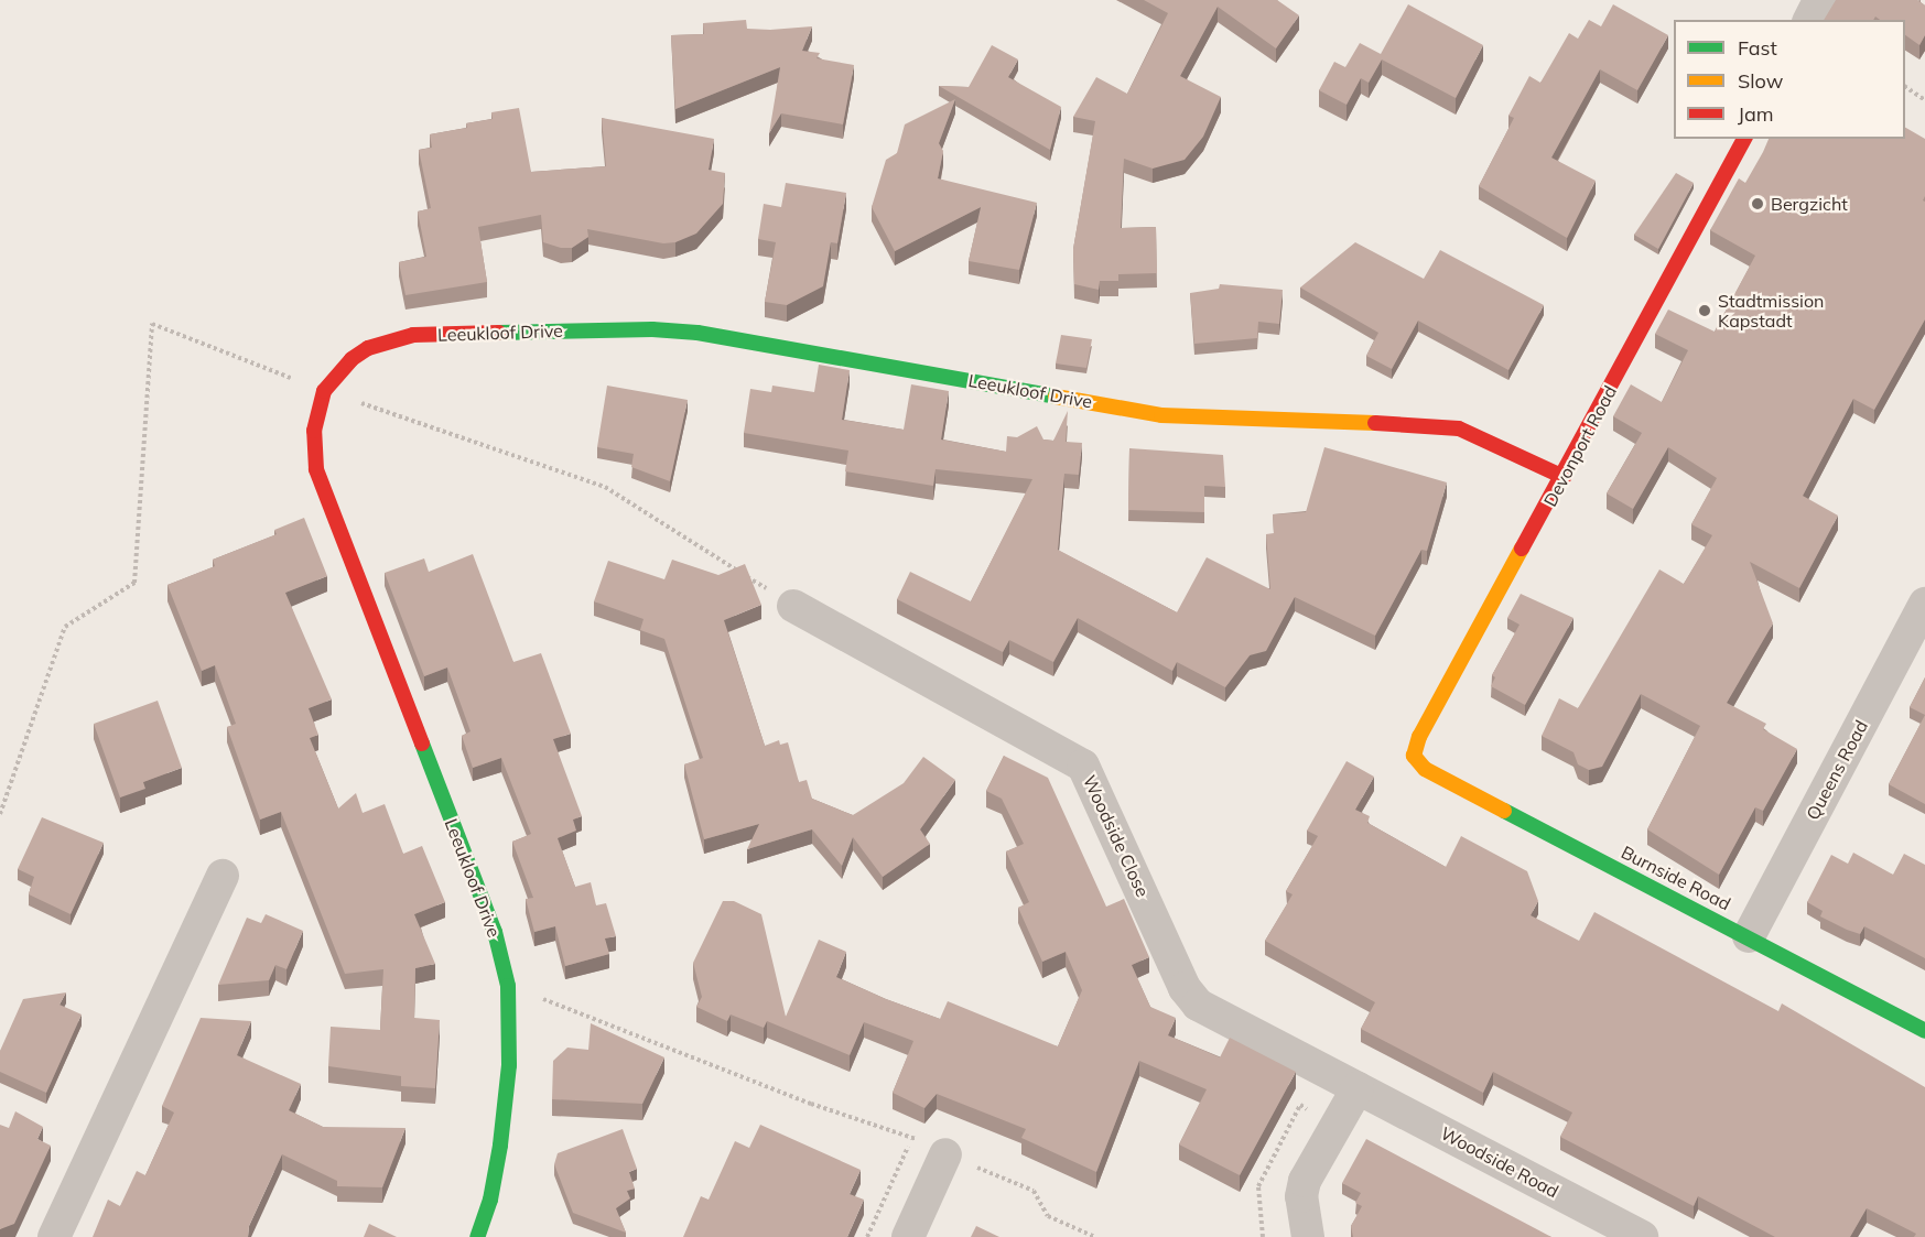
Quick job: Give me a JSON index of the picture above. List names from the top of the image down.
{
  "streets": {
    "street": [
      "Leeukloof Drive",
      "Devonport Road",
      "Queens Road",
      "Woodside Close",
      "Burnside Road",
      "Woodside Road"
    ]
  },
  "crossings": [
    ["Leeukloof Drive", "Devonport Road"],
    ["Devonport Road", "Burnside Road"],
    ["Queens Road", "Burnside Road"],
    ["Woodside Close", "Woodside Road"]
  ],
  "places": ["Bergzicht", "Stadtmission Kapstadt"],
  "legend": ["Fast", "Slow", "Jam"]
}
